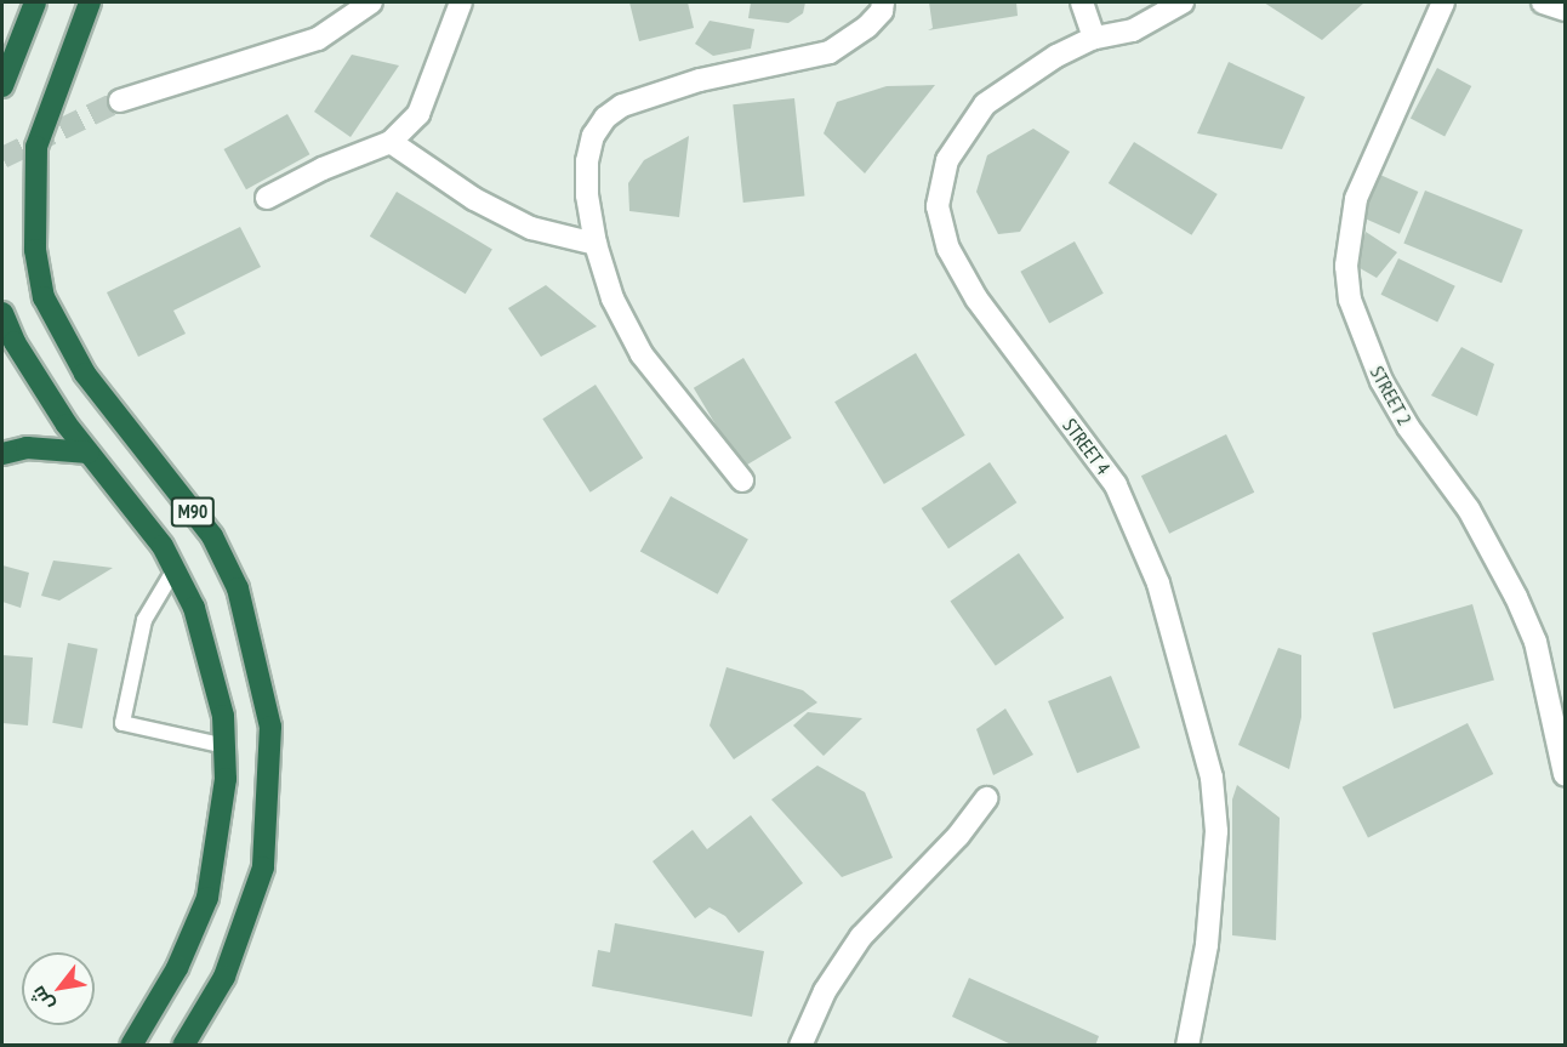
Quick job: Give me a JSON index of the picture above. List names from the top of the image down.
{
  "streets": {
    "highway": ["M90"],
    "street": ["STREET 2", "STREET 4"]
  },
  "north": "bottom left"
}
